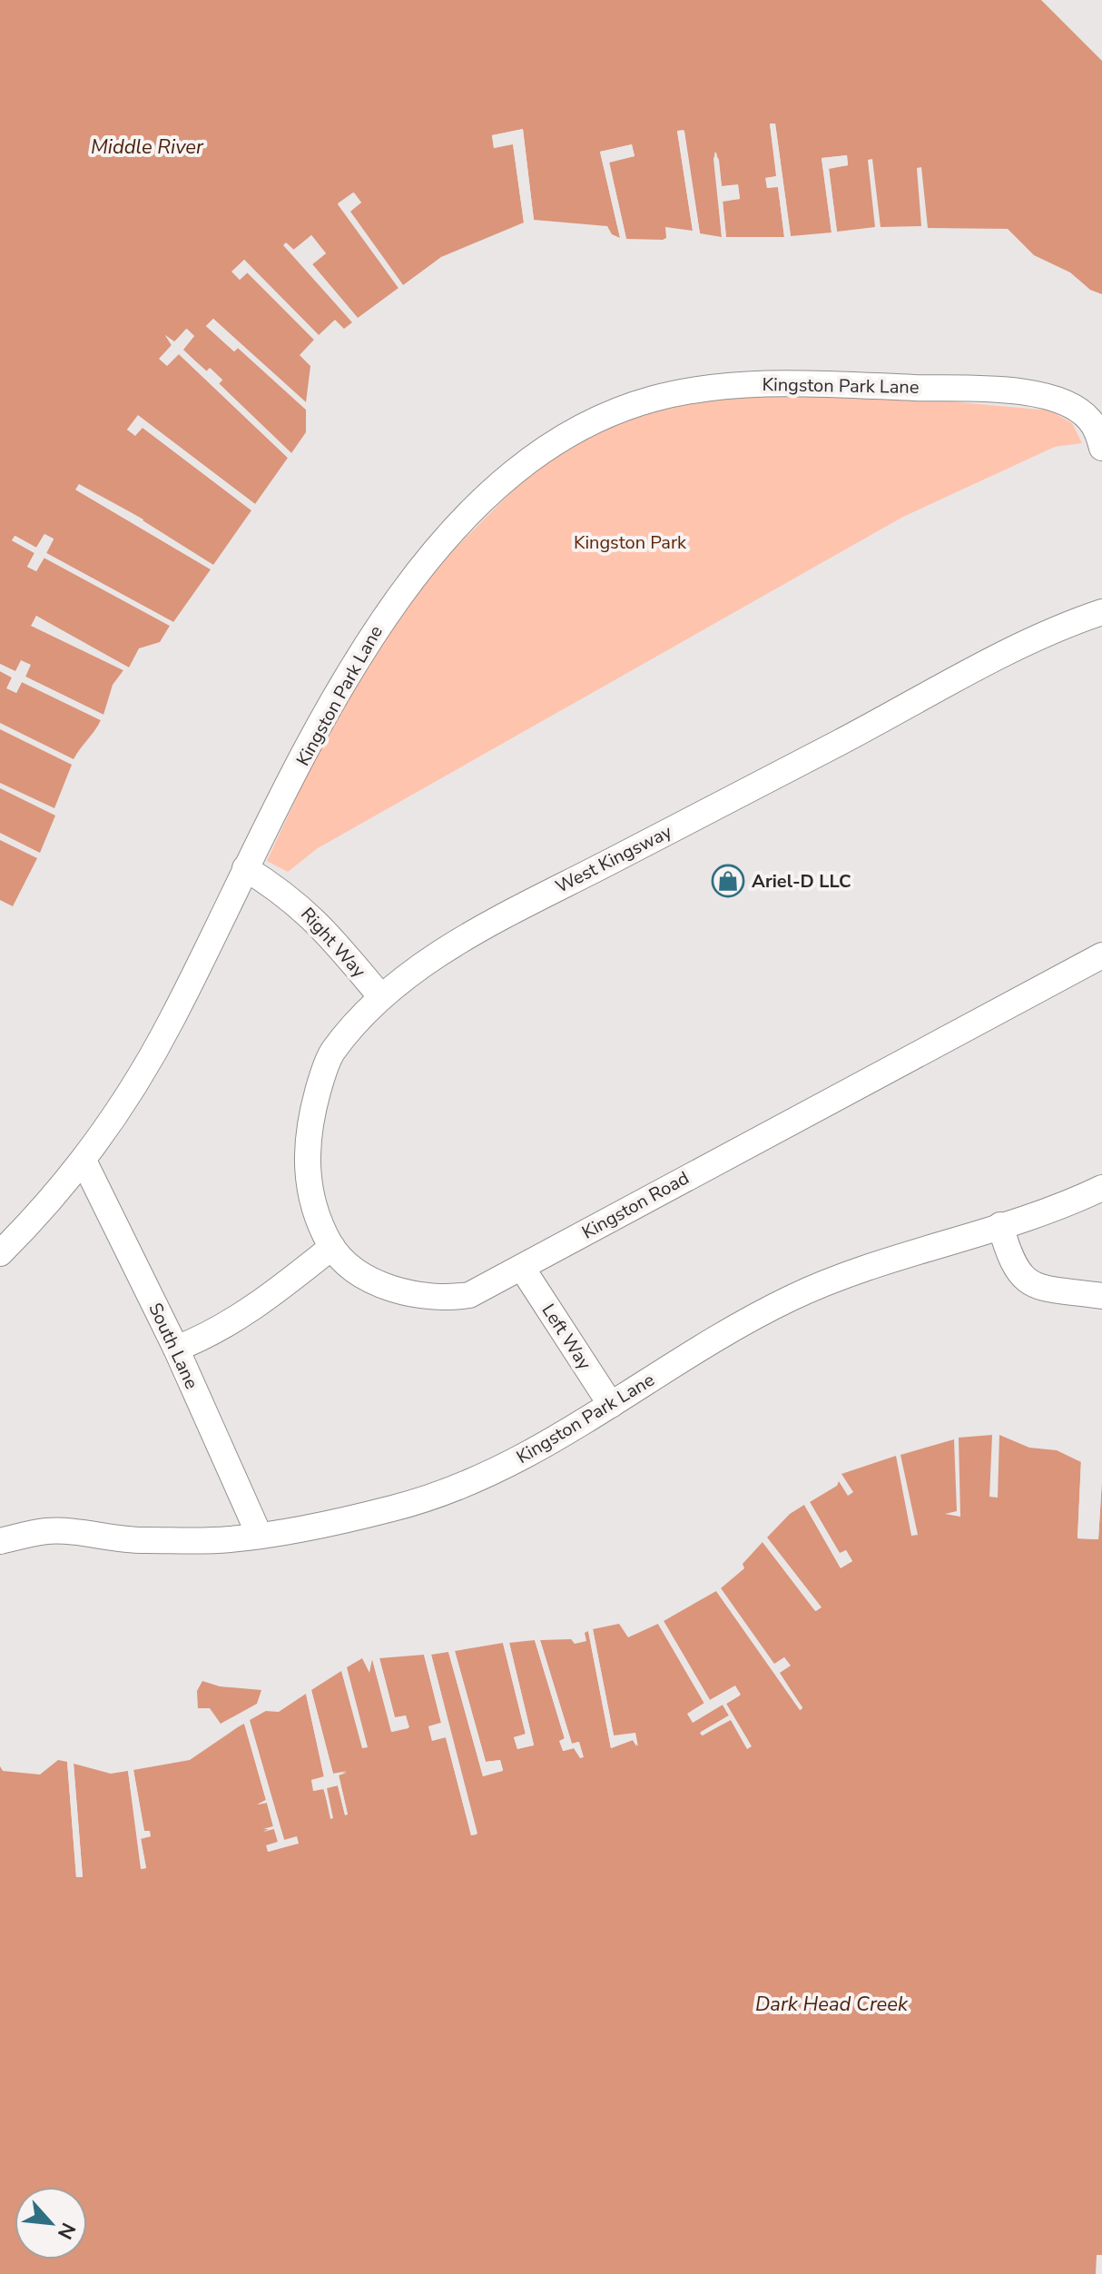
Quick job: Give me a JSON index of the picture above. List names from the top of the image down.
{
  "streets": {
    "street": [
      "Kingston Park Lane",
      "West Kingsway",
      "Right Way",
      "Kingston Road",
      "Left Way",
      "South Lane"
    ]
  },
  "crossings": [
    ["Kingston Park Lane", "Right Way"],
    ["Kingston Park Lane", "Left Way"],
    ["Kingston Park Lane", "South Lane"],
    ["West Kingsway", "Right Way"],
    ["West Kingsway", "Kingston Road"],
    ["Kingston Road", "Left Way"]
  ],
  "water": ["Middle River", "Dark Head Creek"],
  "parks": ["Kingston Park"],
  "places": {
    "shop": ["Ariel-D LLC"]
  },
  "north": "bottom right"
}
